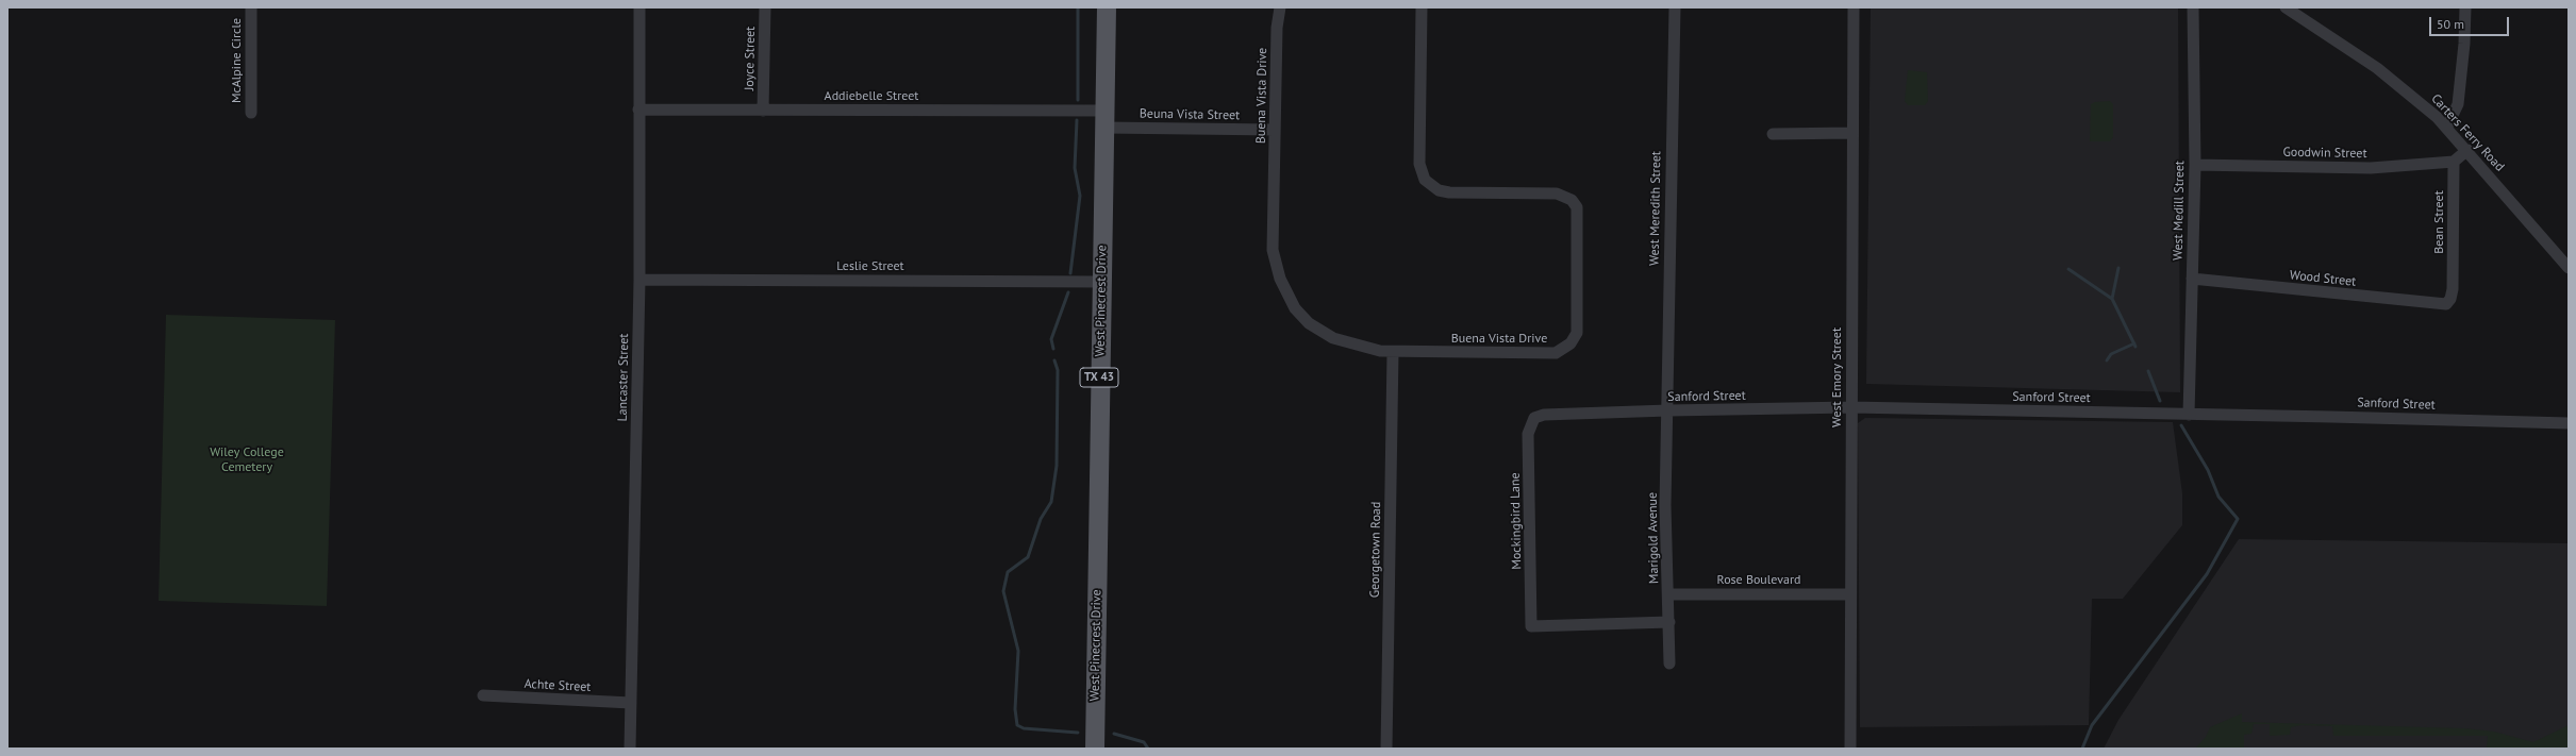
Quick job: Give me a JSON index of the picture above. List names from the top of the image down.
{
  "streets": {
    "main road": ["West Pinecrest Drive", "TX 43"],
    "street": [
      "Joyce Street",
      "McAlpine Circle",
      "Buena Vista Drive",
      "Addiebelle Street",
      "Beuna Vista Street",
      "Carters Ferry Road",
      "Goodwin Street",
      "West Meredith Street",
      "West Medill Street",
      "Bean Street",
      "Leslie Street",
      "Wood Street",
      "Lancaster Street",
      "West Emory Street",
      "Sanford Street",
      "Mockingbird Lane",
      "Marigold Avenue",
      "Georgetown Road",
      "Rose Boulevard",
      "Achte Street"
    ]
  },
  "crossings": [
    ["Joyce Street", "Addiebelle Street"],
    ["Buena Vista Drive", "Beuna Vista Street"],
    ["Buena Vista Drive", "Georgetown Road"],
    ["Addiebelle Street", "Beuna Vista Street"],
    ["Addiebelle Street", "West Pinecrest Drive"],
    ["Addiebelle Street", "Lancaster Street"],
    ["Beuna Vista Street", "West Pinecrest Drive"],
    ["Goodwin Street", "West Medill Street"],
    ["Goodwin Street", "Bean Street"],
    ["West Meredith Street", "Sanford Street"],
    ["West Meredith Street", "Marigold Avenue"],
    ["West Medill Street", "Wood Street"],
    ["West Medill Street", "Sanford Street"],
    ["Bean Street", "Wood Street"],
    ["Leslie Street", "West Pinecrest Drive"],
    ["Leslie Street", "Lancaster Street"],
    ["Lancaster Street", "Achte Street"],
    ["West Emory Street", "Sanford Street"],
    ["West Emory Street", "Rose Boulevard"],
    ["Sanford Street", "Mockingbird Lane"],
    ["Sanford Street", "Marigold Avenue"],
    ["Mockingbird Lane", "Marigold Avenue"],
    ["Marigold Avenue", "Rose Boulevard"]
  ],
  "parks": ["Wiley College Cemetery"],
  "scale_bar": "50 m"
}
